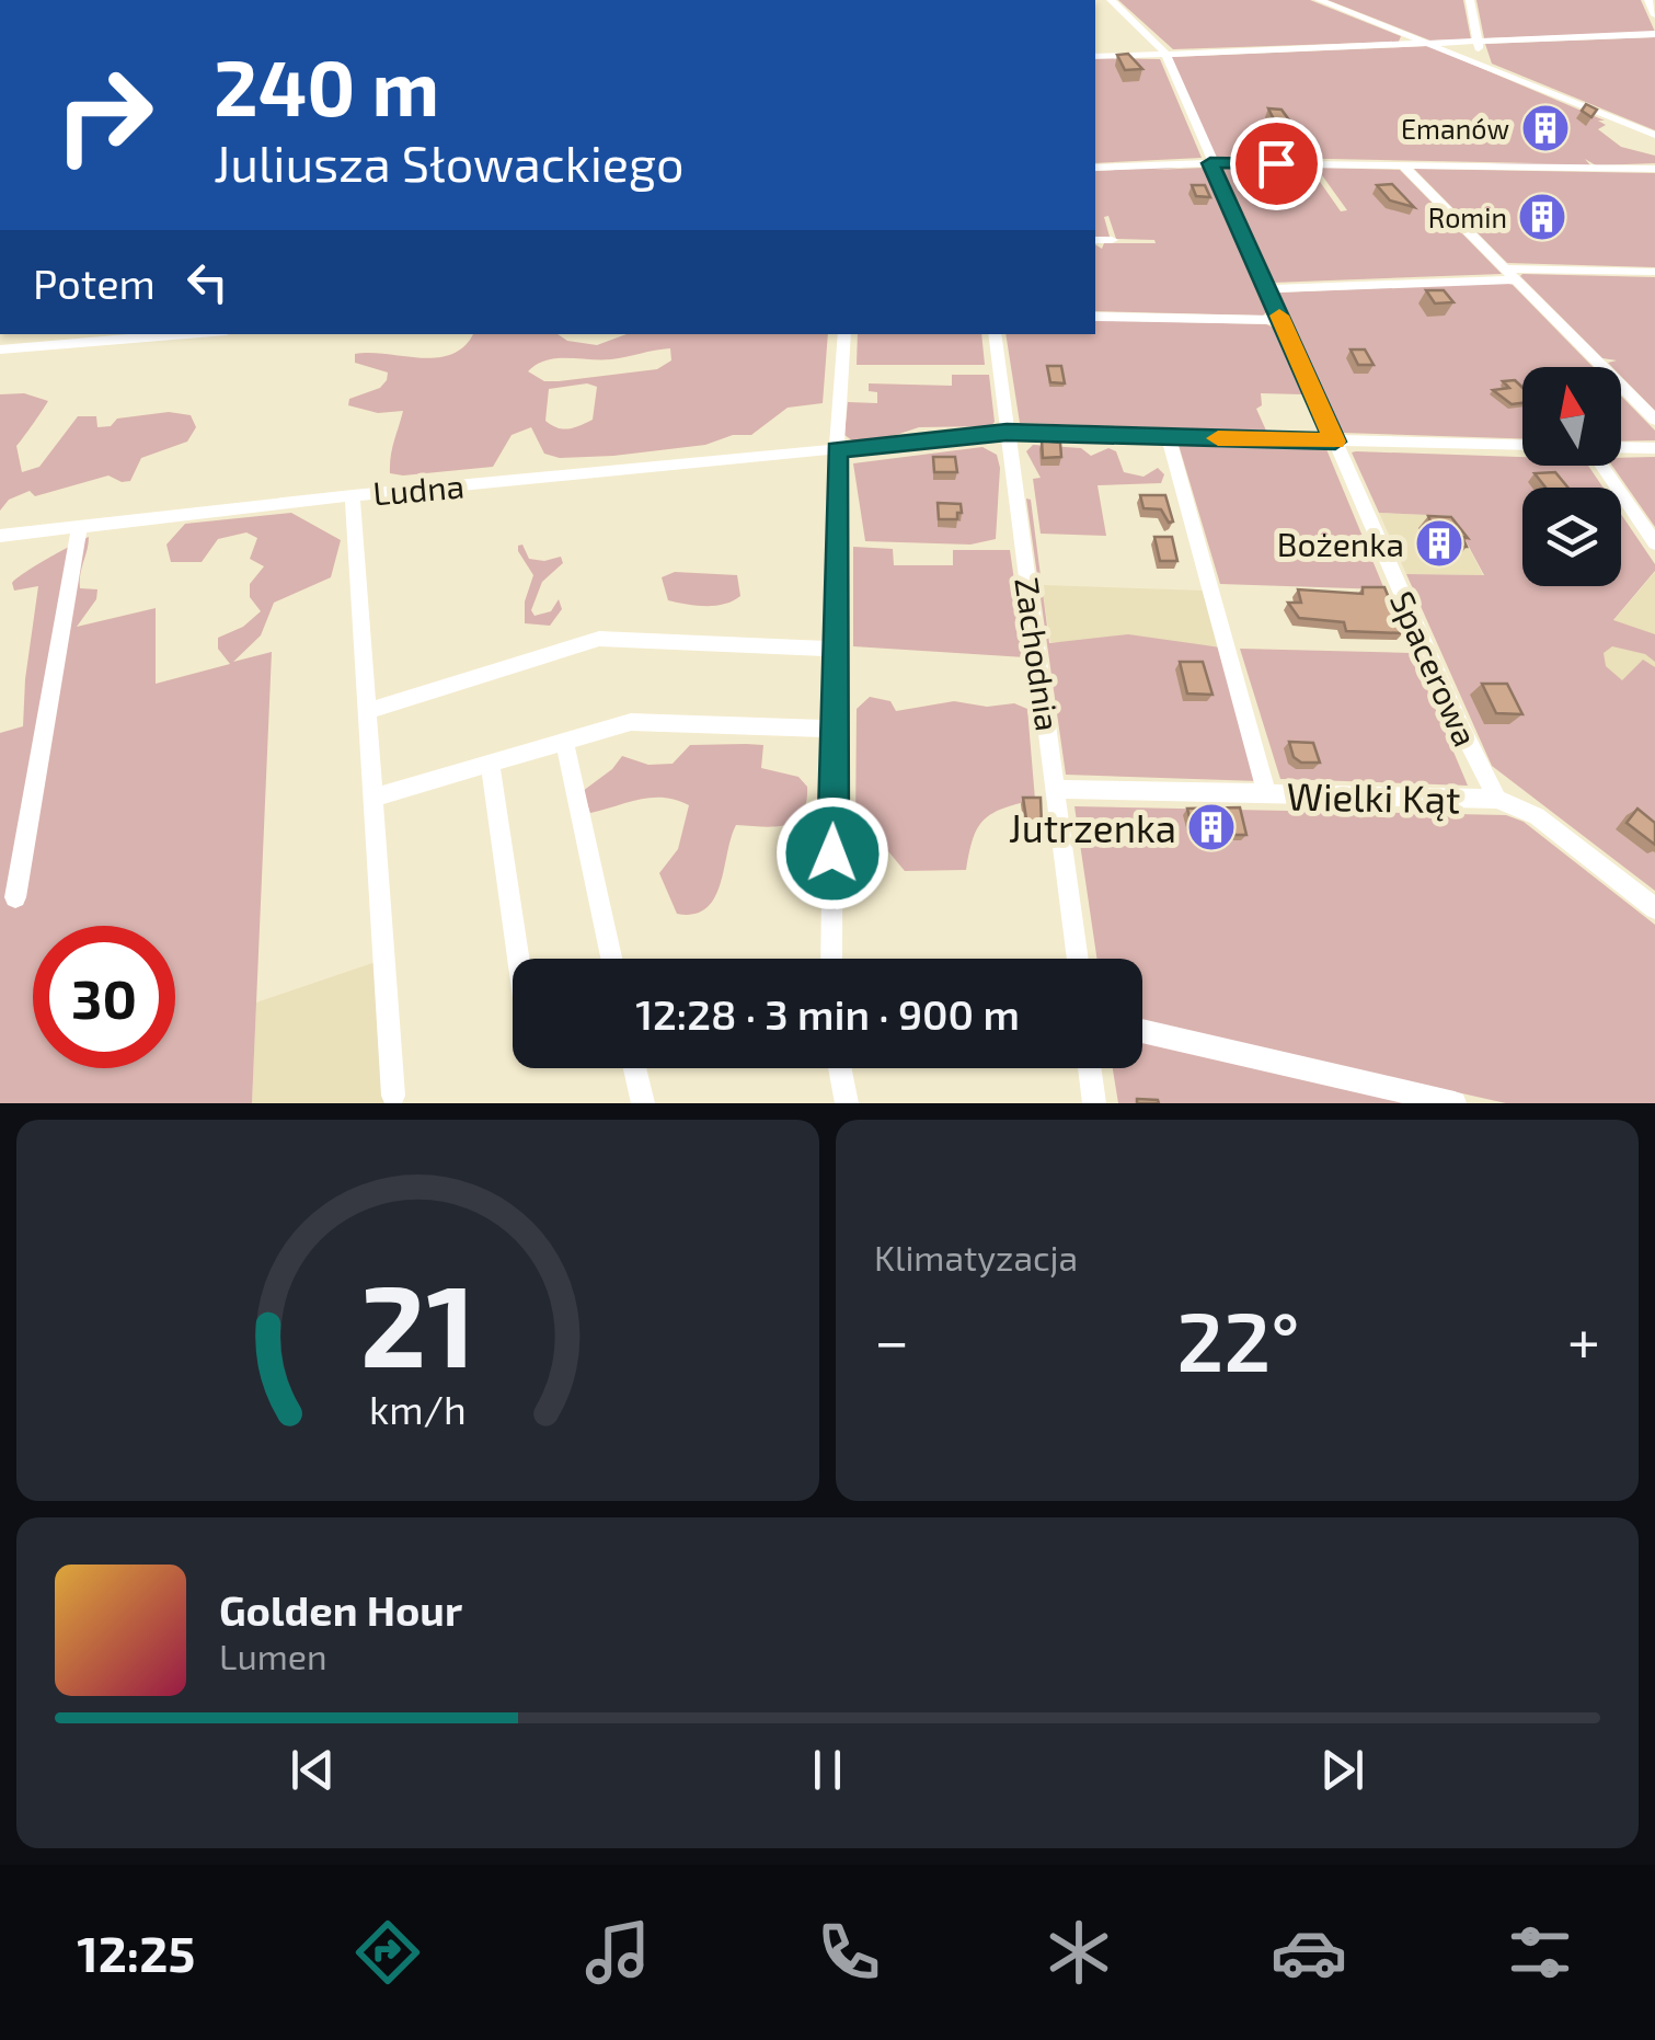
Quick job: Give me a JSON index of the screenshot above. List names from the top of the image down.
{
  "streets": {
    "street": [
      "Ludna",
      "Zachodnia",
      "Spacerowa",
      "Wielki Kąt"
    ]
  },
  "crossings": [
    ["Ludna", "Zachodnia"],
    ["Ludna", "Spacerowa"],
    ["Zachodnia", "Wielki Kąt"],
    ["Spacerowa", "Wielki Kąt"]
  ],
  "places": {
    "building": [
      "Emanów",
      "Romin",
      "Bożenka",
      "Jutrzenka"
    ]
  },
  "north": "top",
  "page": {
    "turn": ["240 m", "Juliusza Słowackiego"],
    "then": "Potem",
    "limit": "30",
    "trip": "12:28 · 3 min · 900 m",
    "tile": "Klimatyzacja",
    "heat": ["−", "22°", "+"],
    "song": ["Golden Hour", "Lumen"],
    "tabs": "12:25",
    "gauge": ["21", "km/h"]
  }
}
